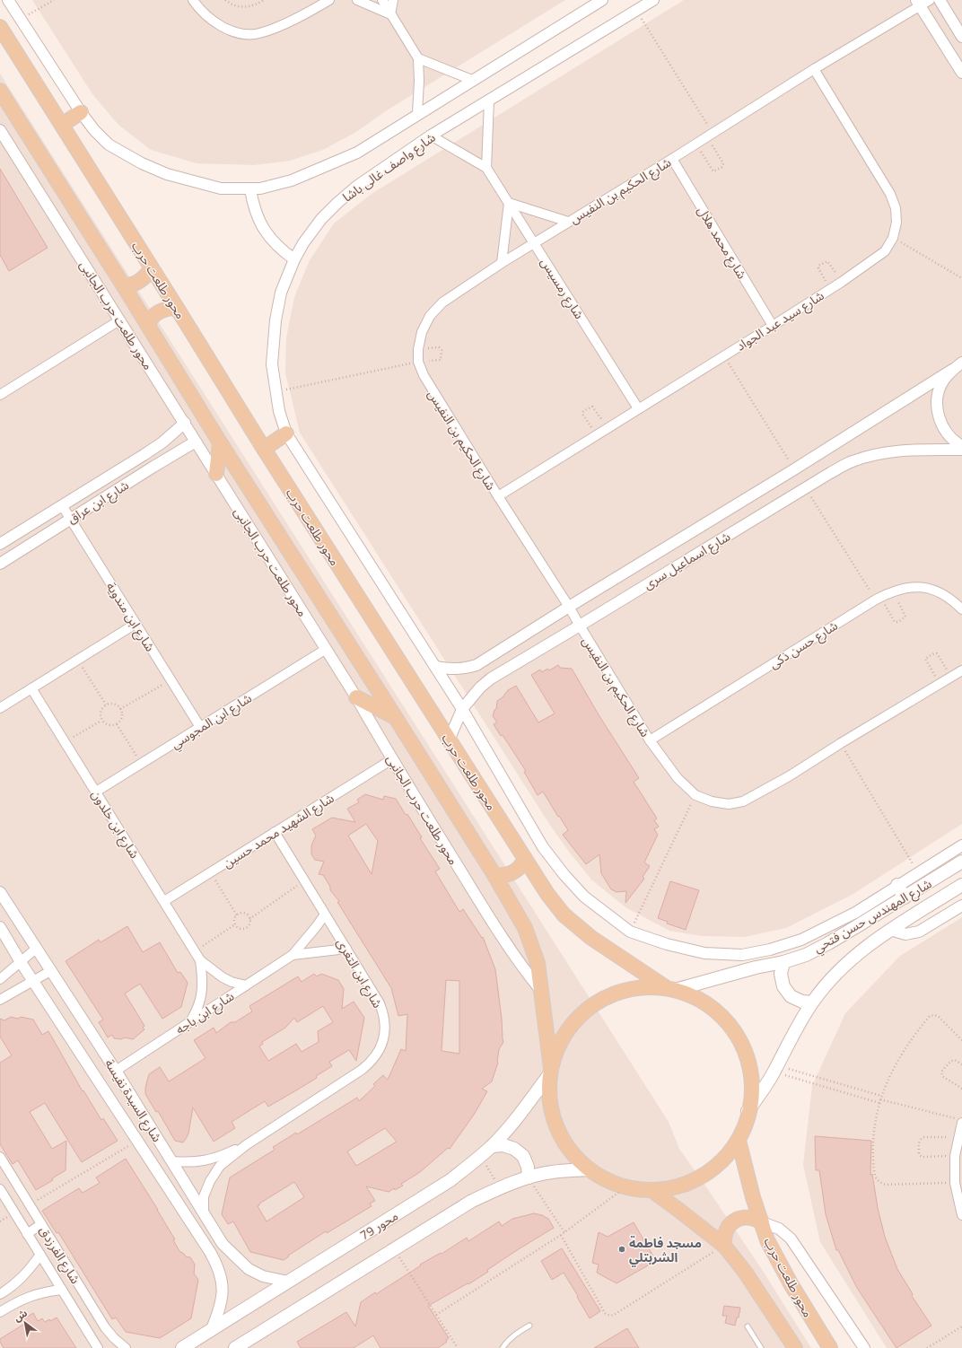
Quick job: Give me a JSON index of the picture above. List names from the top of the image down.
{
  "streets": {
    "main road": ["محور طلعت حرب", "شارع المهندس حسن فتحي", "محور 79"],
    "street": [
      "شارع واصف غالى باشا",
      "شارع الحكيم بن النفيس",
      "شارع محمد هلال",
      "شارع رمسيس",
      "محور طلعت حرب الجانبى",
      "شارع سيد عبد الجواد",
      "شارع ابن عراق",
      "شارع اسماعيل سرى",
      "شارع ابن مندوية",
      "شارع حسن ذكى",
      "شارع ابن المجوسي",
      "شارع ابن خلدون",
      "شارع الشهيد محمد حسين",
      "شارع ابن التغرى",
      "شارع ابن باجه",
      "شارع السيدة نفيسة",
      "شارع الفرزدق"
    ]
  },
  "crossings": [
    ["شارع واصف غالى باشا", "شارع رمسيس"],
    ["شارع الحكيم بن النفيس", "شارع محمد هلال"],
    ["شارع الحكيم بن النفيس", "شارع رمسيس"],
    ["شارع الحكيم بن النفيس", "شارع سيد عبد الجواد"],
    ["شارع الحكيم بن النفيس", "شارع اسماعيل سرى"],
    ["شارع الحكيم بن النفيس", "شارع حسن ذكى"],
    ["شارع محمد هلال", "شارع سيد عبد الجواد"],
    ["محور طلعت حرب", "شارع اسماعيل سرى"],
    ["محور طلعت حرب", "شارع المهندس حسن فتحي"],
    ["شارع رمسيس", "شارع سيد عبد الجواد"],
    ["محور طلعت حرب الجانبى", "شارع ابن عراق"],
    ["محور طلعت حرب الجانبى", "شارع ابن المجوسي"],
    ["محور طلعت حرب الجانبى", "شارع الشهيد محمد حسين"],
    ["شارع ابن عراق", "شارع ابن مندوية"],
    ["شارع ابن مندوية", "شارع ابن المجوسي"],
    ["شارع ابن المجوسي", "شارع ابن خلدون"],
    ["شارع ابن خلدون", "شارع الشهيد محمد حسين"],
    ["شارع ابن خلدون", "شارع ابن باجه"],
    ["شارع الشهيد محمد حسين", "شارع ابن التغرى"],
    ["شارع ابن التغرى", "شارع ابن باجه"],
    ["شارع ابن التغرى", "شارع السيدة نفيسة"],
    ["شارع ابن باجه", "شارع السيدة نفيسة"],
    ["شارع السيدة نفيسة", "محور 79"]
  ],
  "places": ["مسجد فاطمة الشربتلي"],
  "north": "top left"
}
